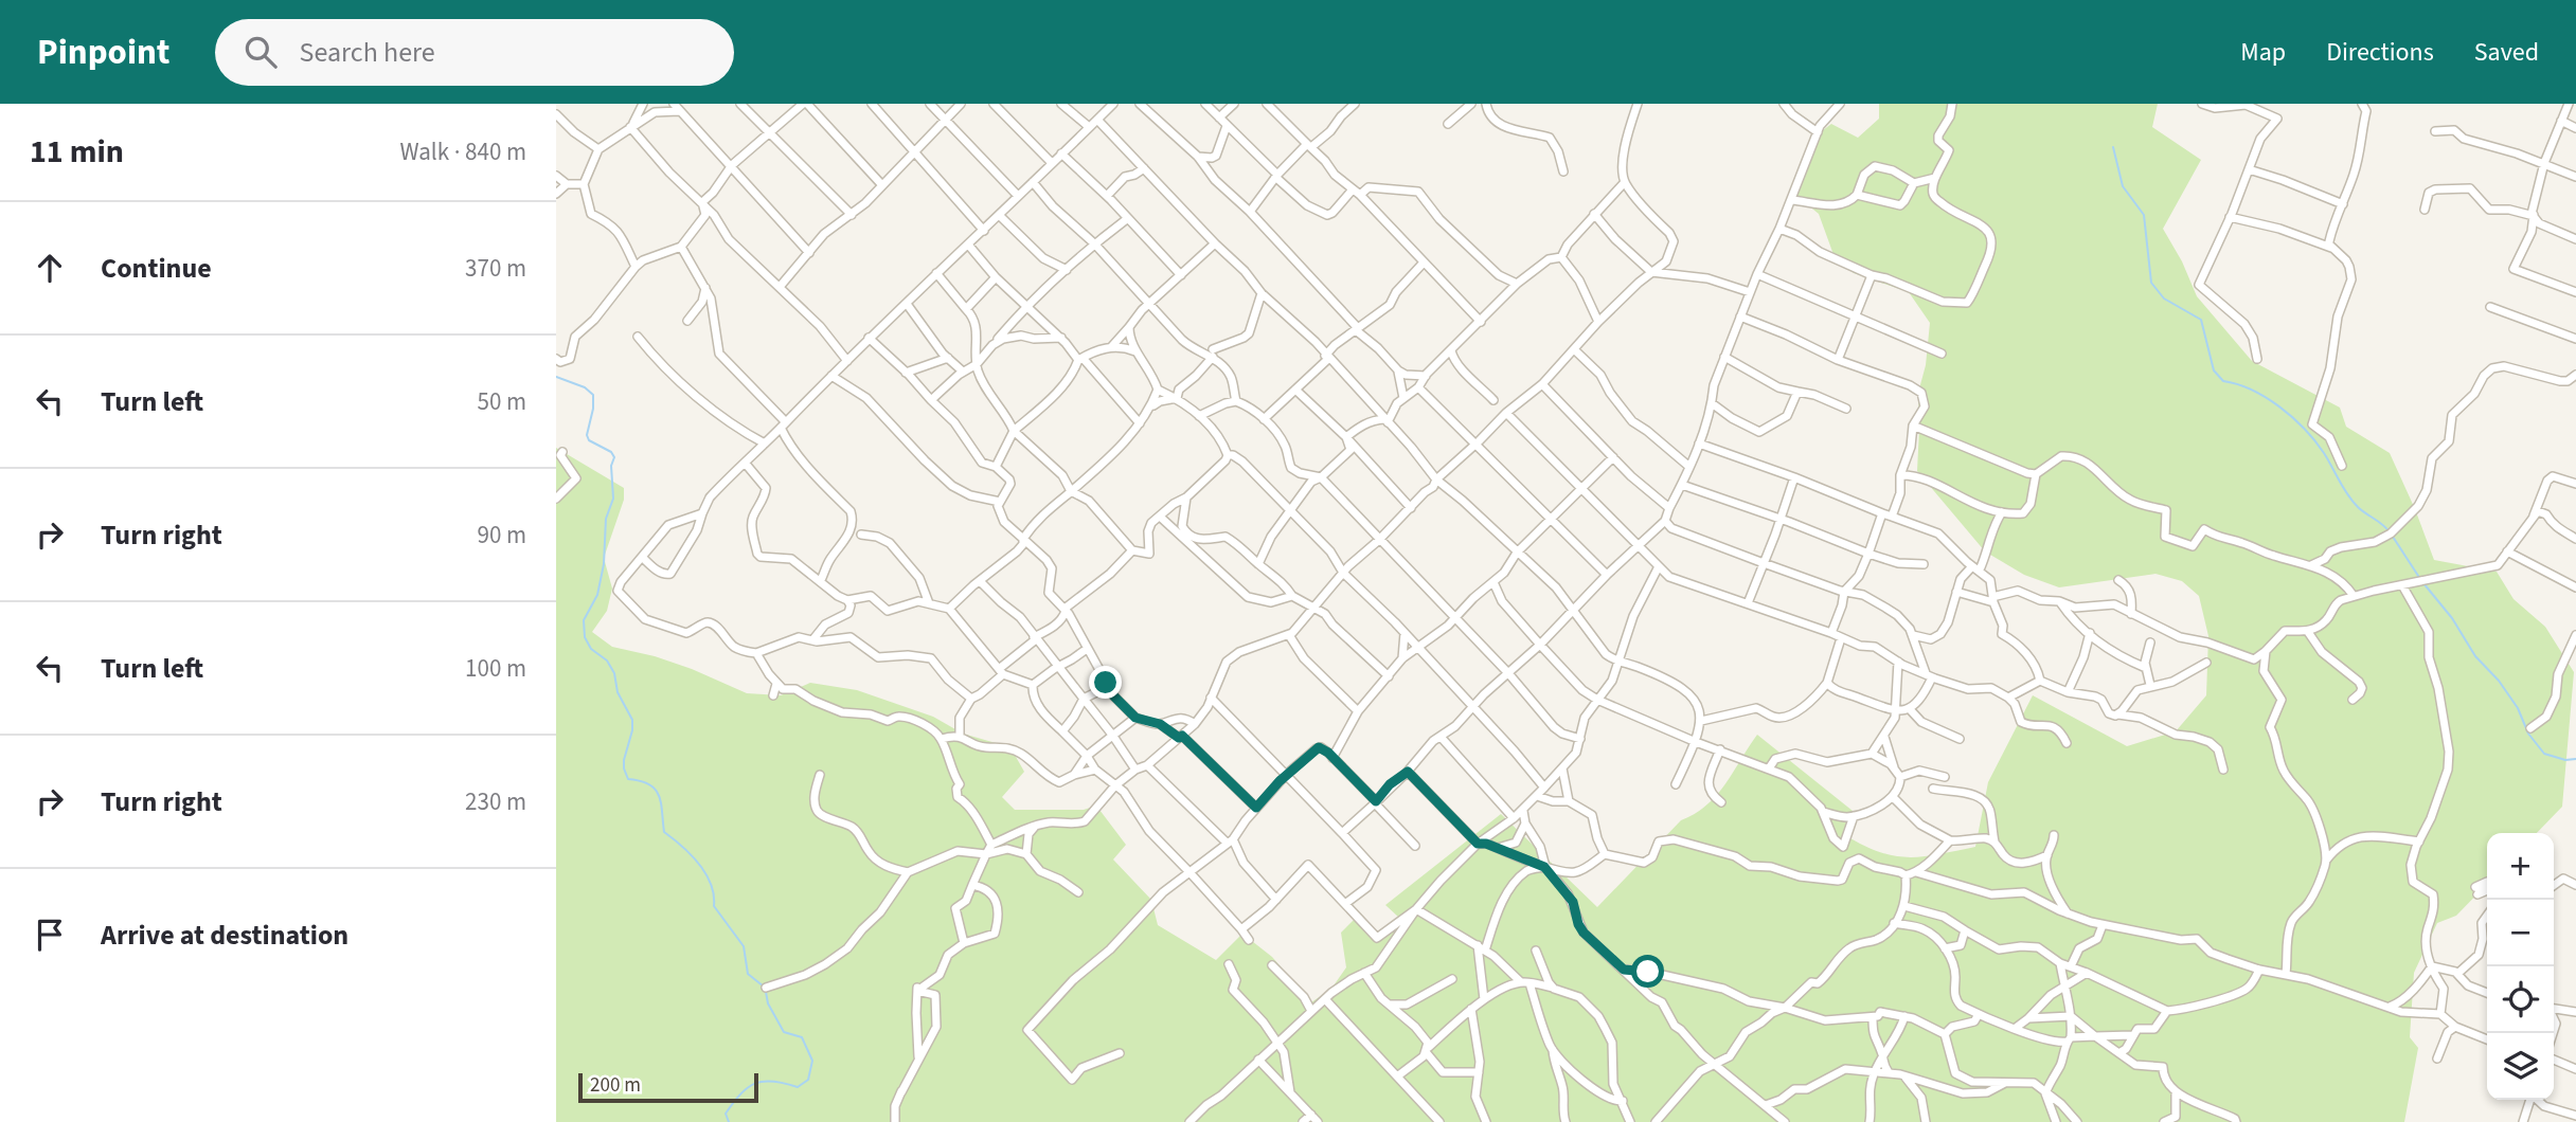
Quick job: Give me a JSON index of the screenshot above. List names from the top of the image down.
{
  "scale_bar": "200 m",
  "page": {
    "header": "Pinpoint",
    "search": "Search here",
    "nav": ["Map", "Directions", "Saved"],
    "heading": ["11 min", "Walk · 840 m"],
    "list": [
      ["Continue", "370 m"],
      ["Turn left", "50 m"],
      ["Turn right", "90 m"],
      ["Turn left", "100 m"],
      ["Turn right", "230 m"],
      "Arrive at destination"
    ],
    "map_buttons": ["+", "−"],
    "scale": "200 m"
  }
}
